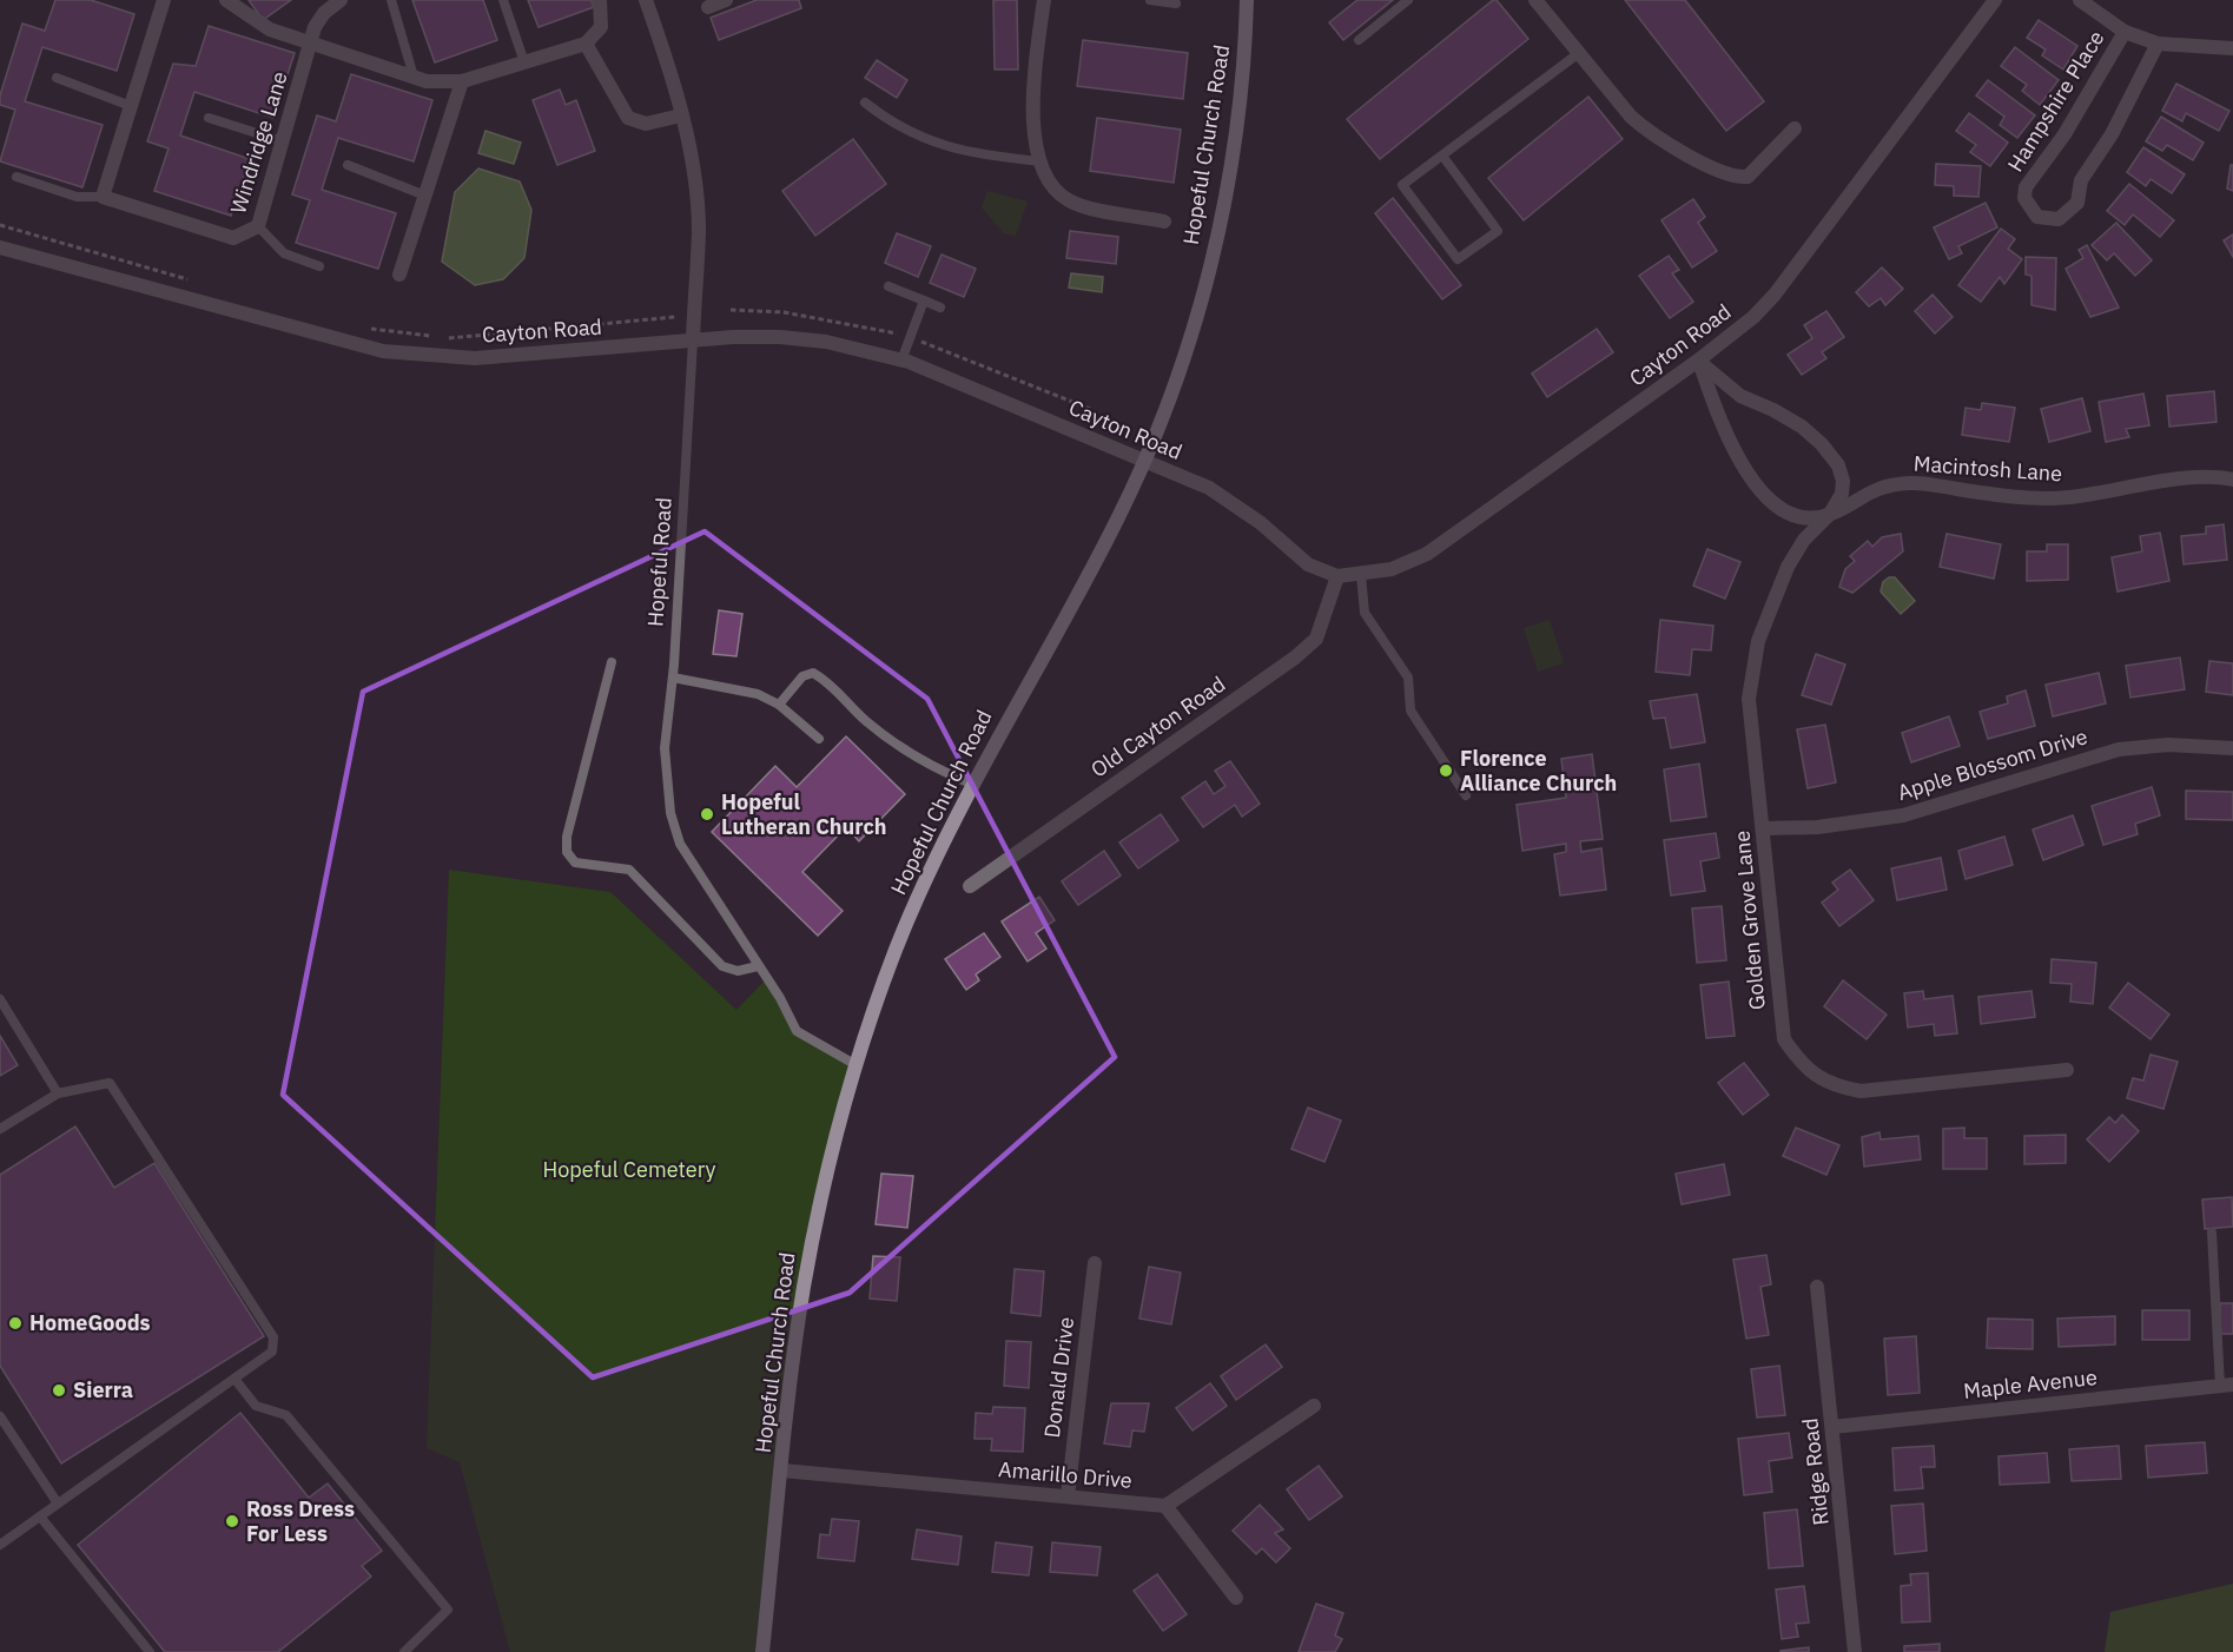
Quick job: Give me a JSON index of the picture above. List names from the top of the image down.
{
  "streets": {
    "main road": ["Hopeful Church Road"],
    "street": [
      "Hampshire Place",
      "Windridge Lane",
      "Cayton Road",
      "Macintosh Lane",
      "Hopeful Road",
      "Old Cayton Road",
      "Apple Blossom Drive",
      "Golden Grove Lane",
      "Donald Drive",
      "Maple Avenue",
      "Ridge Road",
      "Amarillo Drive"
    ]
  },
  "crossings": [
    ["Hopeful Church Road", "Cayton Road"],
    ["Hopeful Church Road", "Hopeful Road"],
    ["Hopeful Church Road", "Amarillo Drive"],
    ["Cayton Road", "Hopeful Road"],
    ["Cayton Road", "Old Cayton Road"],
    ["Macintosh Lane", "Golden Grove Lane"],
    ["Apple Blossom Drive", "Golden Grove Lane"],
    ["Donald Drive", "Amarillo Drive"],
    ["Maple Avenue", "Ridge Road"]
  ],
  "parks": ["Hopeful Cemetery"],
  "places": [
    "Florence Alliance Church",
    "Hopeful Lutheran Church",
    "HomeGoods",
    "Sierra",
    "Ross Dress For Less"
  ]
}
